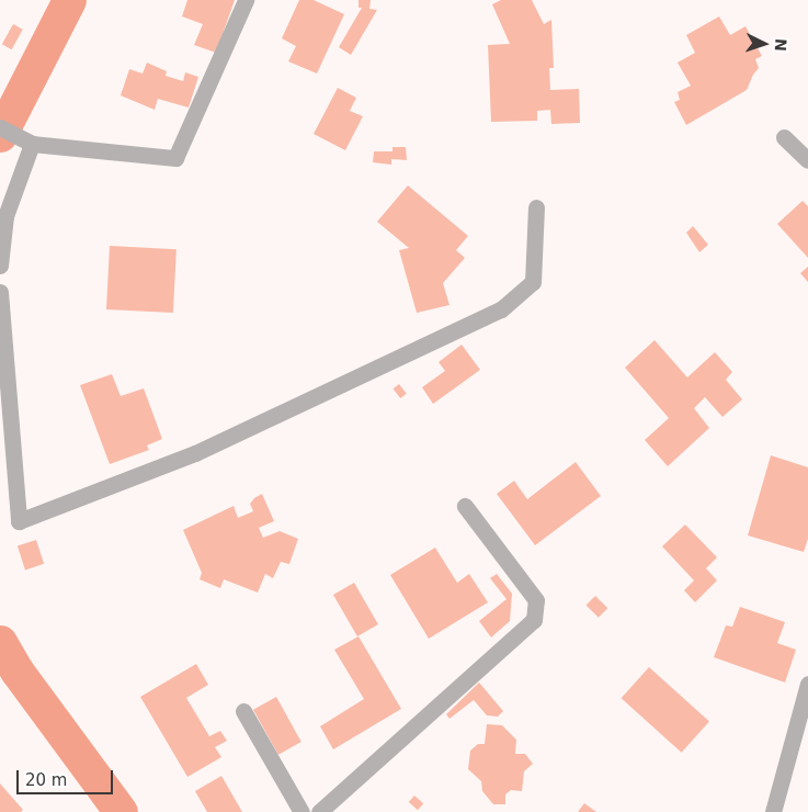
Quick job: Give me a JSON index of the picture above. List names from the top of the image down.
{
  "scale_bar": "20 m",
  "north": "right"
}
